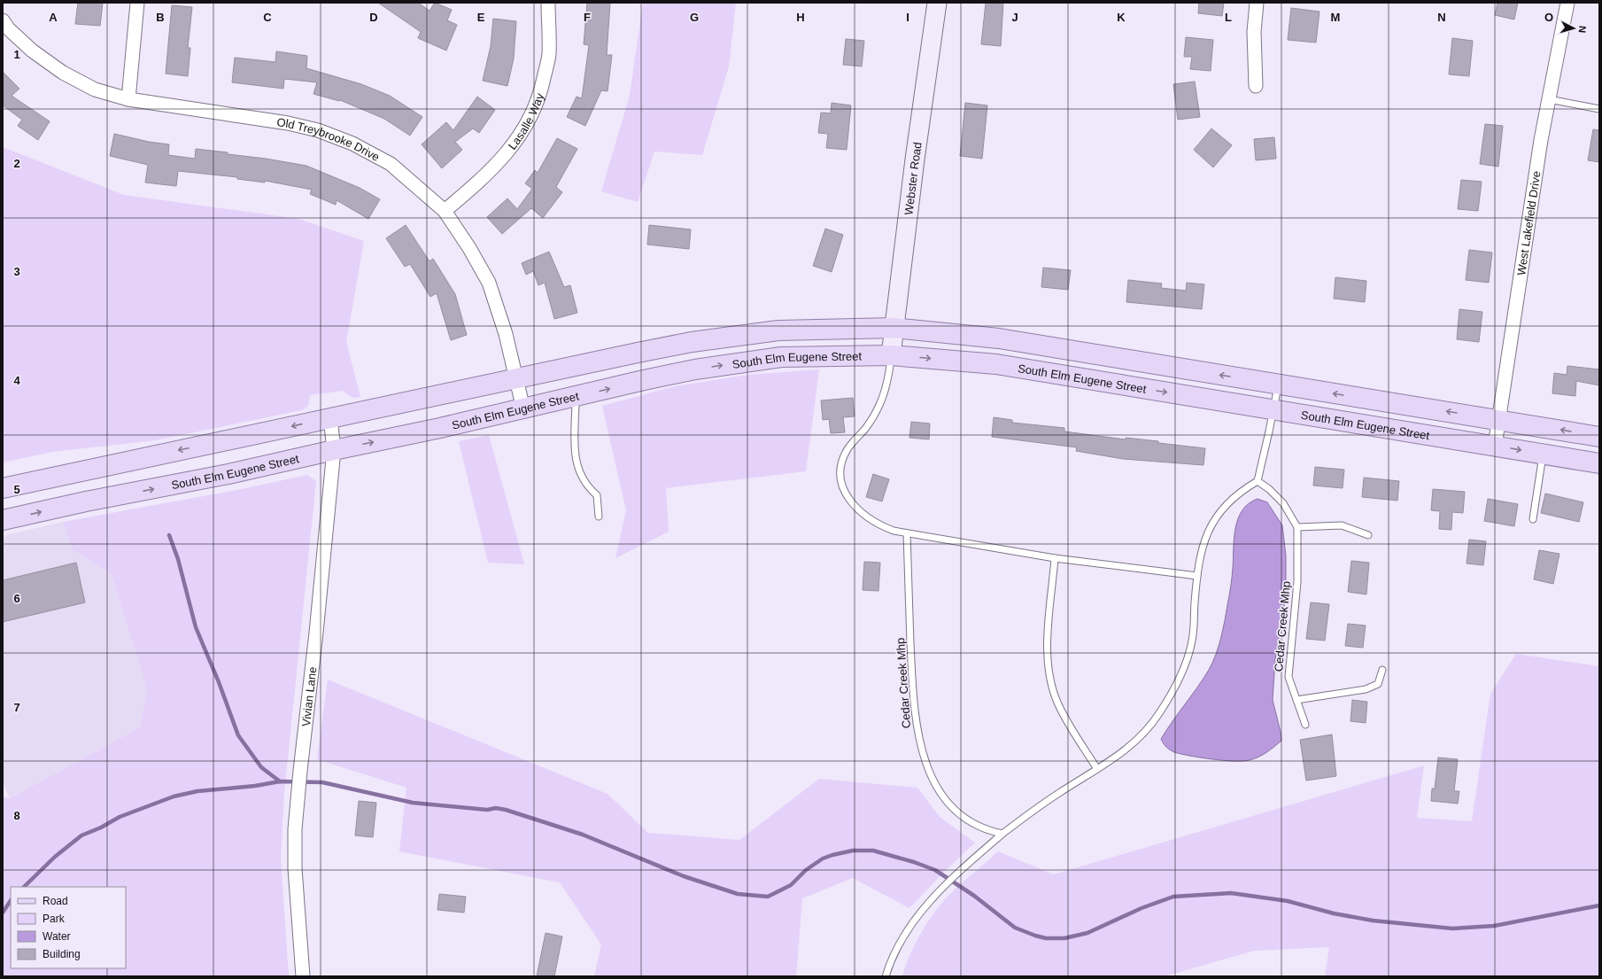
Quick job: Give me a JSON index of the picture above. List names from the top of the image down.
{
  "streets": {
    "main road": ["South Elm Eugene Street"],
    "street": [
      "Lasalle Way",
      "Old Treybrooke Drive",
      "Webster Road",
      "West Lakefield Drive",
      "Vivian Lane"
    ],
    "lane": ["Cedar Creek Mhp"]
  },
  "crossings": [
    ["Lasalle Way", "Old Treybrooke Drive"],
    ["Old Treybrooke Drive", "South Elm Eugene Street"],
    ["Webster Road", "South Elm Eugene Street"],
    ["West Lakefield Drive", "South Elm Eugene Street"],
    ["South Elm Eugene Street", "Vivian Lane"]
  ],
  "legend": [
    "Road",
    "Park",
    "Water",
    "Building"
  ],
  "north": "right",
  "grid": {
    "columns": [
      "A",
      "B",
      "C",
      "D",
      "E",
      "F",
      "G",
      "H",
      "I",
      "J",
      "K",
      "L",
      "M",
      "N",
      "O"
    ],
    "rows": [
      "1",
      "2",
      "3",
      "4",
      "5",
      "6",
      "7",
      "8"
    ]
  }
}
